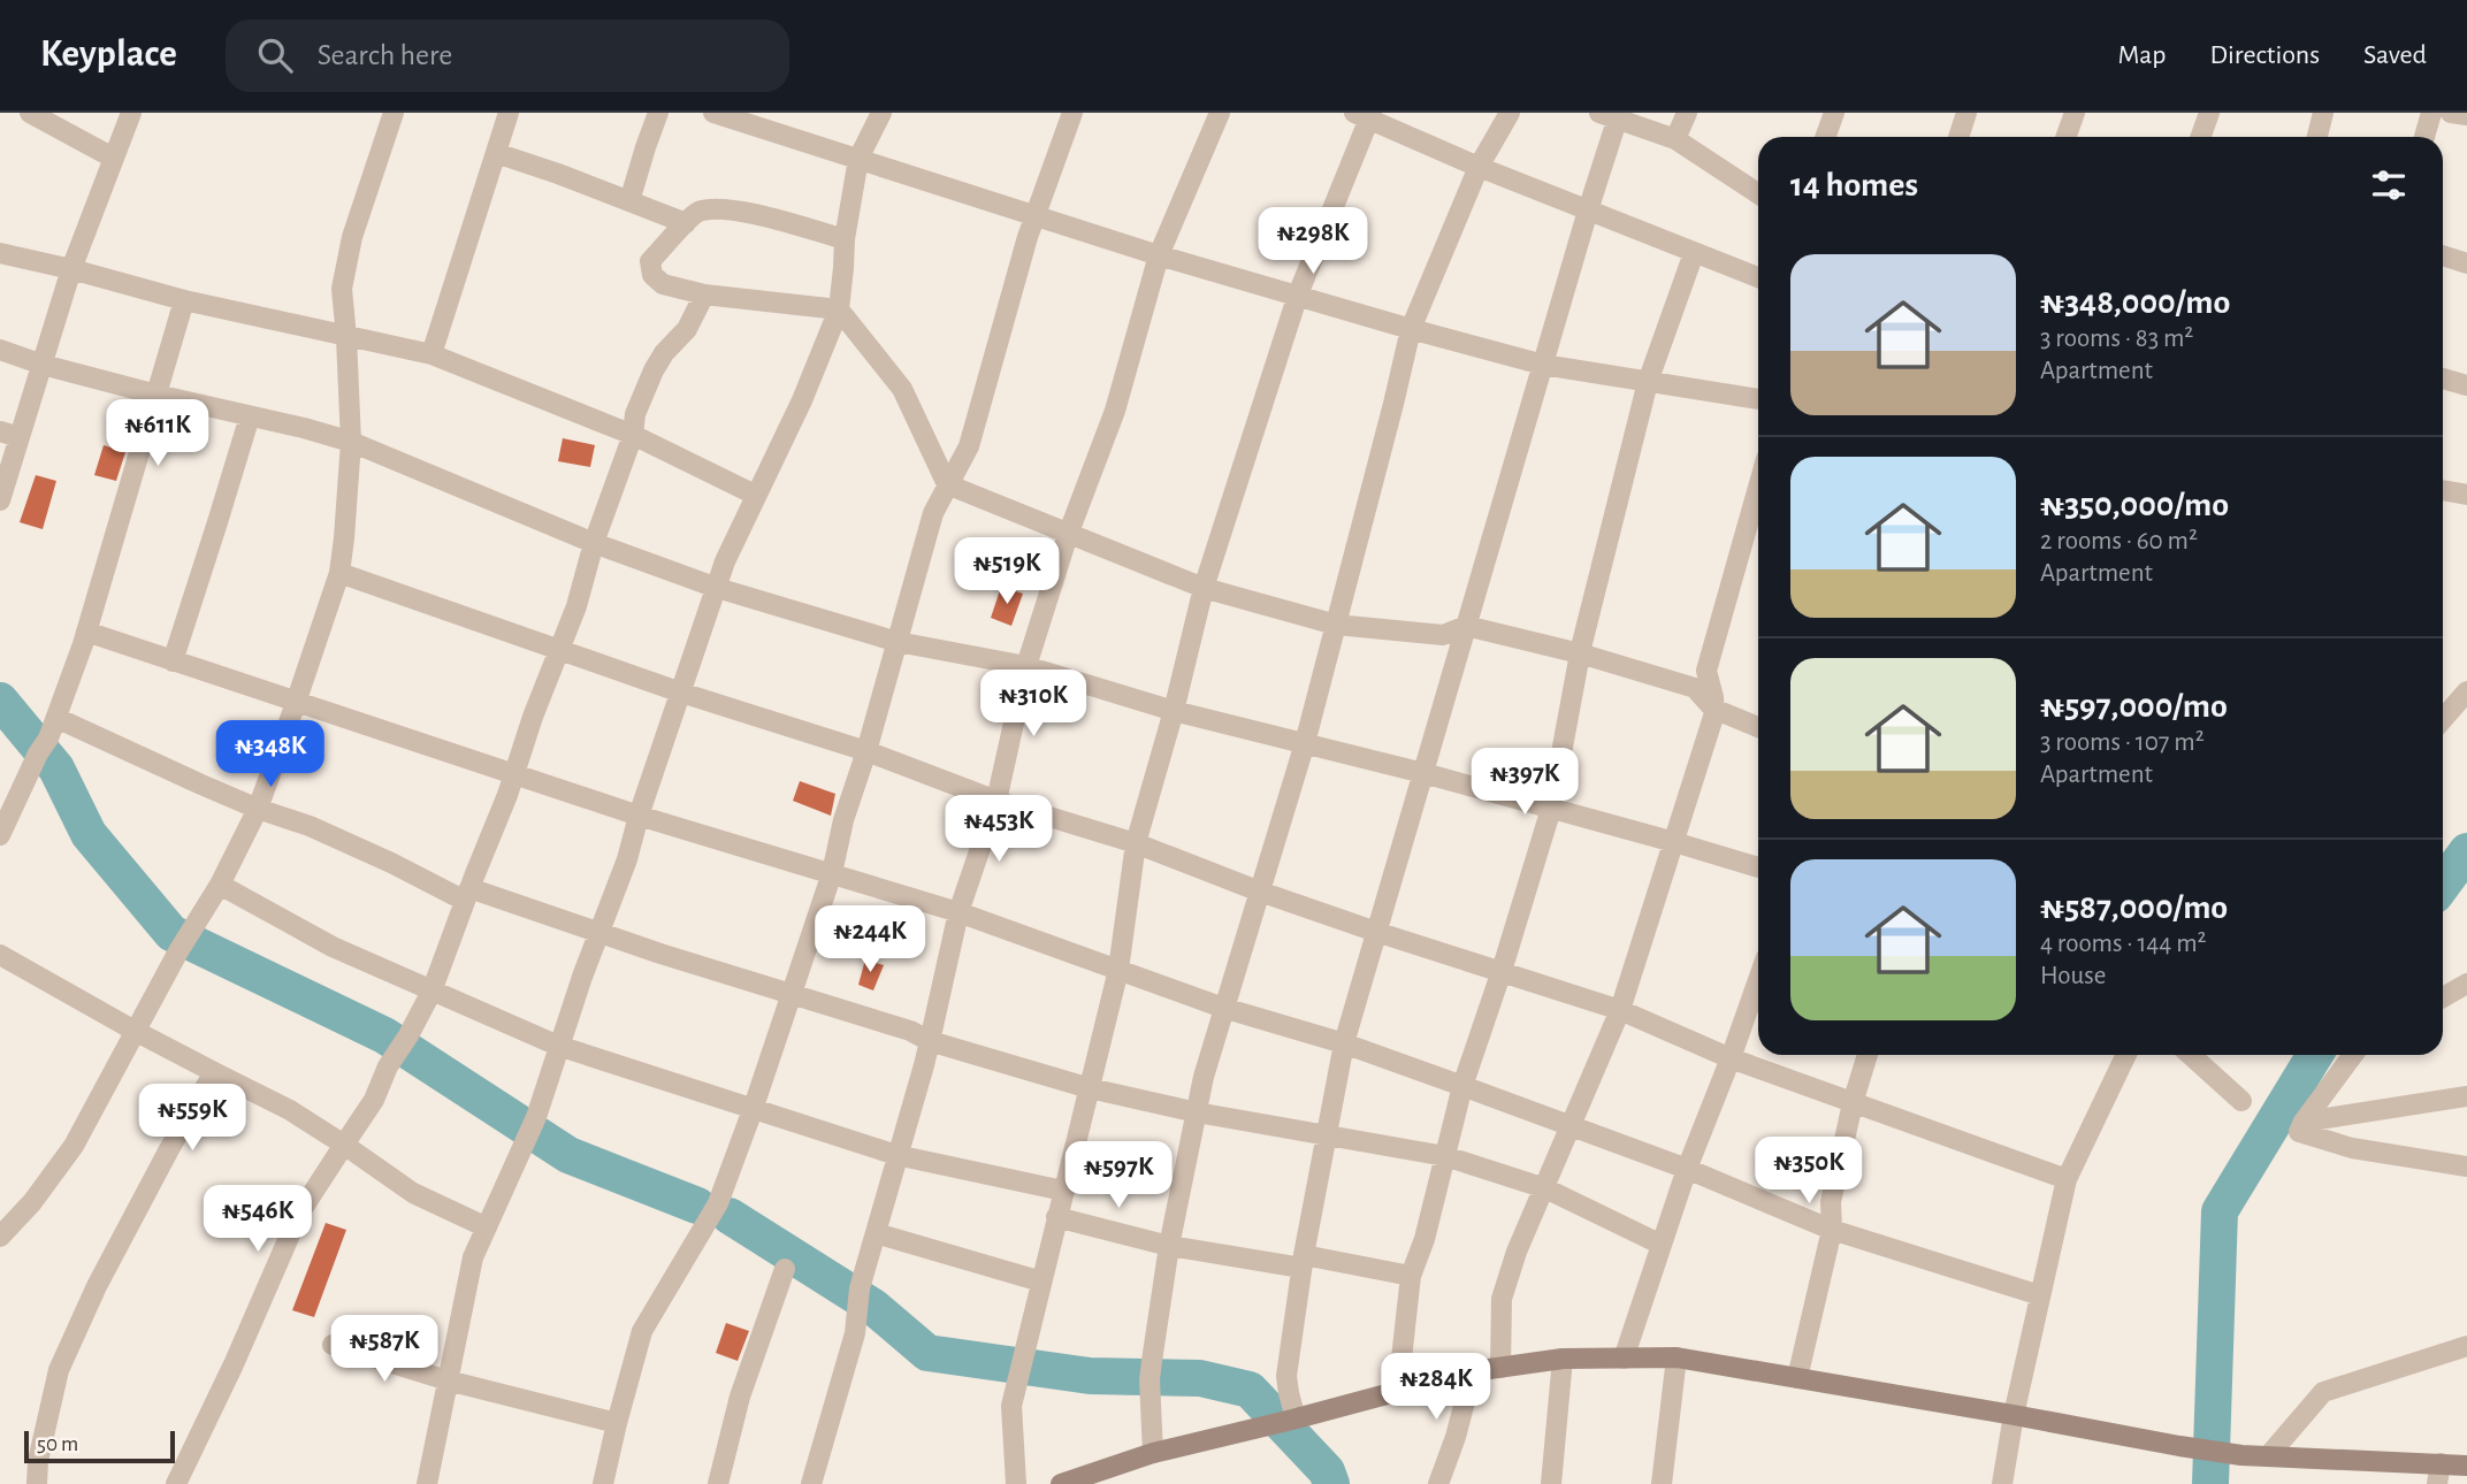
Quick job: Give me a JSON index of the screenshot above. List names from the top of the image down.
{
  "scale_bar": "50 m",
  "page": {
    "header": "Keyplace",
    "search": "Search here",
    "nav": ["Map", "Directions", "Saved"],
    "heading": "14 homes",
    "price": [
      "₦298K",
      "₦611K",
      "₦519K",
      "₦310K",
      "₦348K",
      "₦397K",
      "₦453K",
      "₦244K",
      "₦559K",
      "₦350K",
      "₦597K",
      "₦546K",
      "₦587K",
      "₦284K"
    ],
    "list": [
      {
        "name": "₦348,000/mo",
        "note": "3 rooms · 83 m² · Apartment"
      },
      {
        "name": "₦350,000/mo",
        "note": "2 rooms · 60 m² · Apartment"
      },
      {
        "name": "₦597,000/mo",
        "note": "3 rooms · 107 m² · Apartment"
      },
      {
        "name": "₦587,000/mo",
        "note": "4 rooms · 144 m² · House"
      }
    ],
    "scale": "50 m"
  }
}
